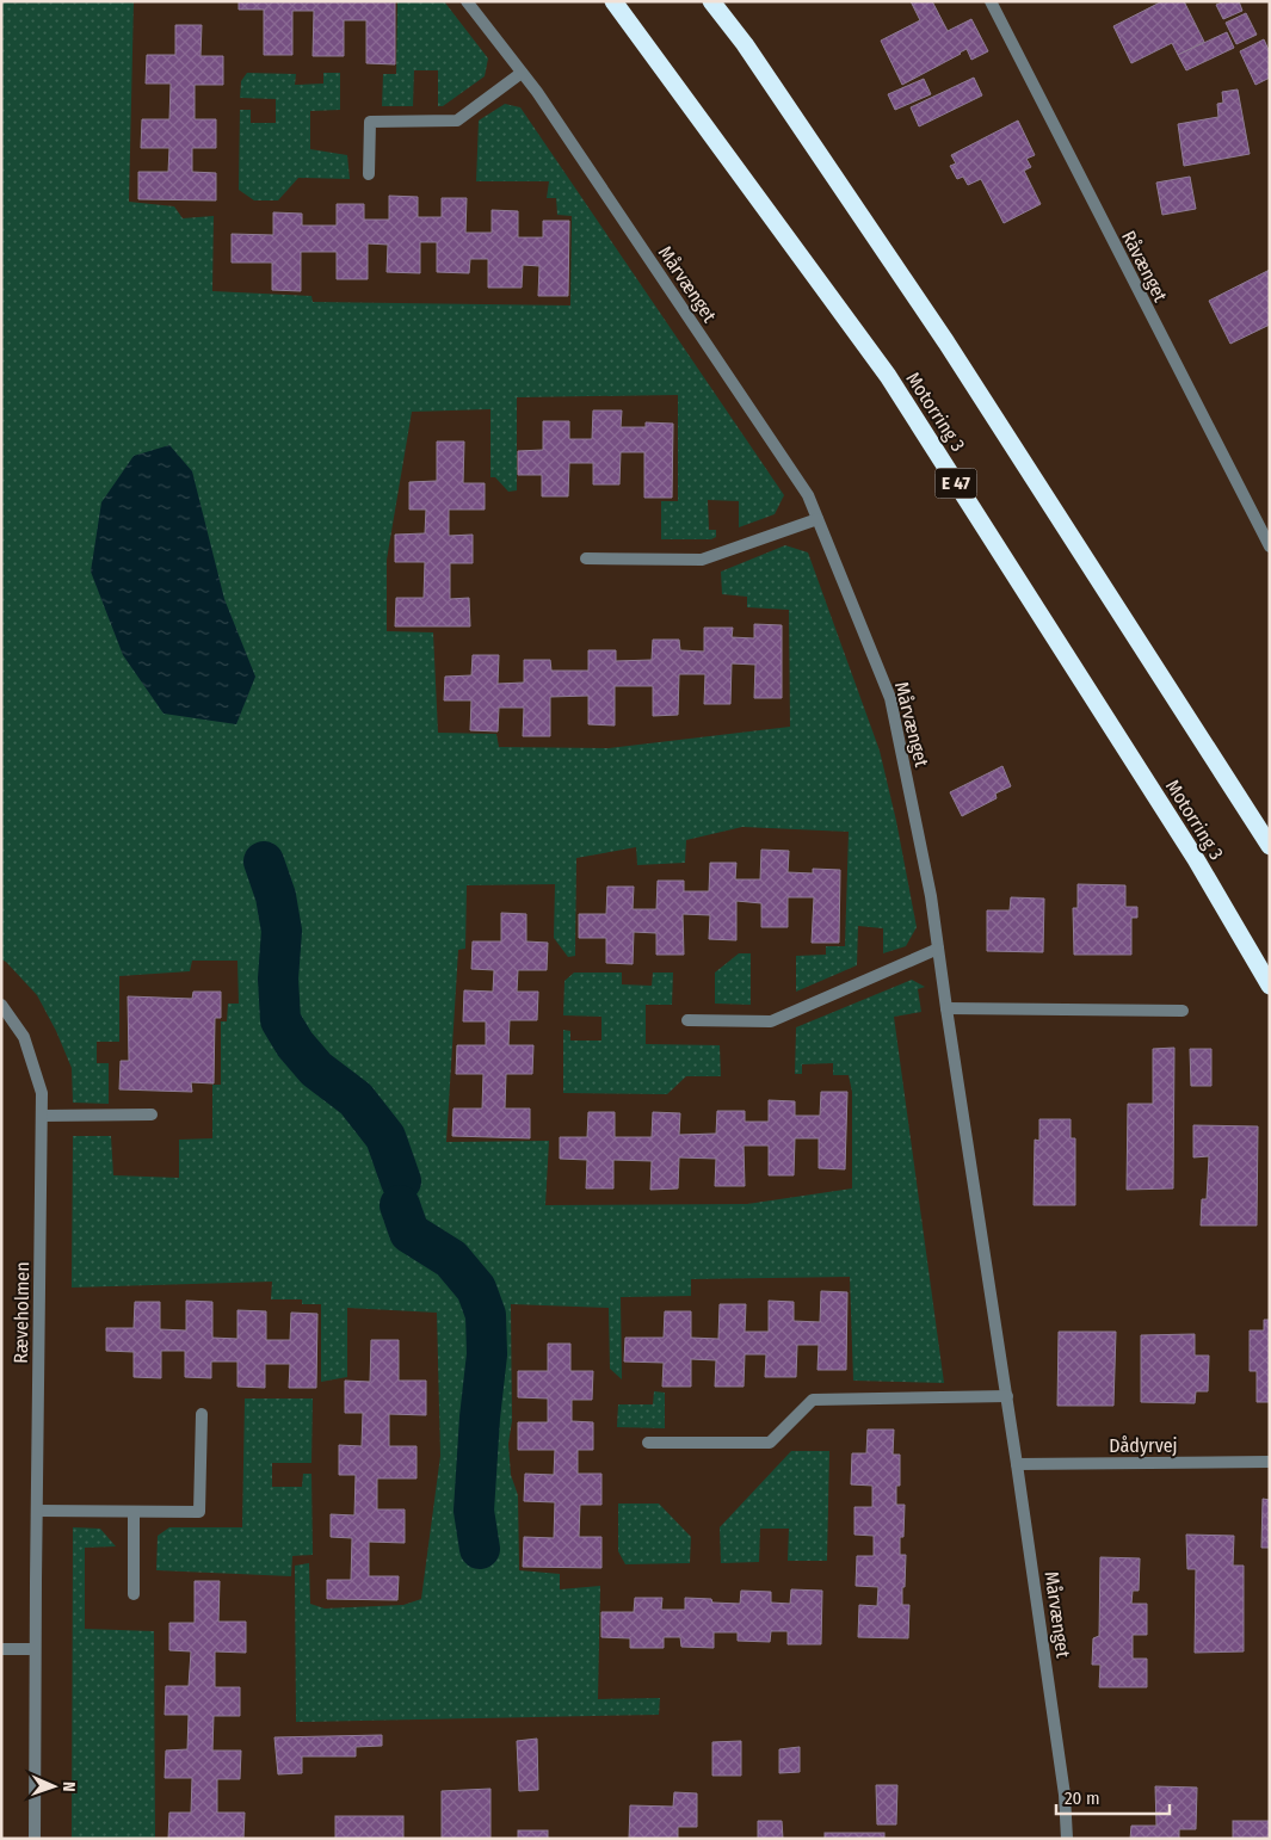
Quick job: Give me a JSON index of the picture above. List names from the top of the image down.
{
  "streets": {
    "highway": ["Motorring 3", "E 47"],
    "street": [
      "Råvænget",
      "Mårvænget",
      "Ræveholmen",
      "Dådyrvej"
    ]
  },
  "crossings": [
    ["Mårvænget", "Dådyrvej"]
  ],
  "scale_bar": "20 m",
  "north": "right"
}
